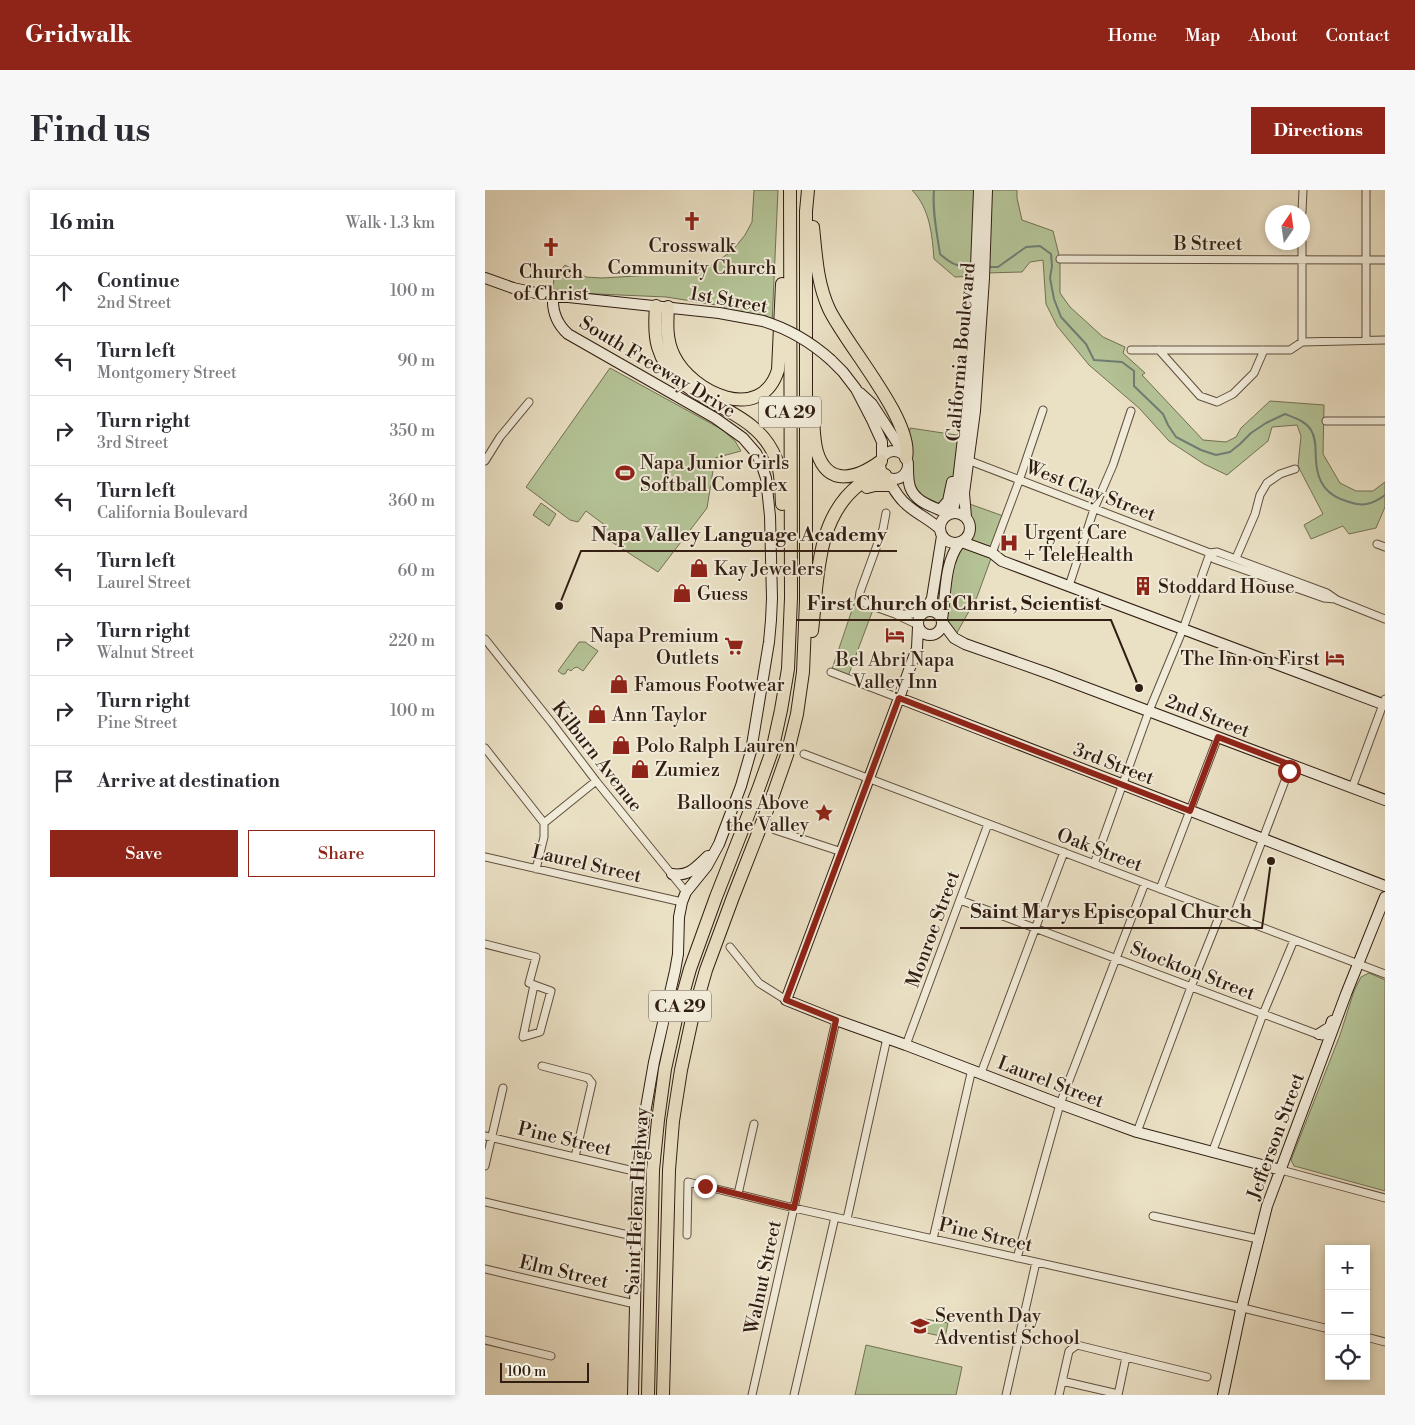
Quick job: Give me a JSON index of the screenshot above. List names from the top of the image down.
{
  "streets": {
    "highway": ["CA 29", "Saint Helena Highway"],
    "street": [
      "B Street",
      "1st Street",
      "California Boulevard",
      "South Freeway Drive",
      "West Clay Street",
      "2nd Street",
      "Kilburn Avenue",
      "3rd Street",
      "Oak Street",
      "Laurel Street",
      "Monroe Street",
      "Stockton Street",
      "Jefferson Street",
      "Pine Street",
      "Elm Street",
      "Walnut Street"
    ]
  },
  "crossings": [
    ["1st Street", "California Boulevard"],
    ["1st Street", "South Freeway Drive"],
    ["California Boulevard", "West Clay Street"],
    ["South Freeway Drive", "Kilburn Avenue"],
    ["South Freeway Drive", "Laurel Street"],
    ["South Freeway Drive", "Pine Street"],
    ["South Freeway Drive", "Elm Street"],
    ["Oak Street", "Monroe Street"],
    ["Oak Street", "Jefferson Street"],
    ["Laurel Street", "Monroe Street"],
    ["Laurel Street", "Jefferson Street"],
    ["Laurel Street", "Walnut Street"],
    ["Monroe Street", "Stockton Street"],
    ["Stockton Street", "Jefferson Street"],
    ["Jefferson Street", "Pine Street"],
    ["Pine Street", "Walnut Street"]
  ],
  "places": {
    "church": ["Crosswalk Community Church", "Church of Christ"],
    "sports": ["Napa Junior Girls Softball Complex"],
    "hospital": ["Urgent Care + TeleHealth"],
    "shop": [
      "Kay Jewelers",
      "Guess",
      "Famous Footwear",
      "Ann Taylor",
      "Polo Ralph Lauren",
      "Zumiez"
    ],
    "building": ["Stoddard House"],
    "other": ["Napa Valley Language Academy", "First Church of Christ, Scientist", "Saint Marys Episcopal Church"],
    "hotel": ["Bel Abri Napa Valley Inn", "The Inn on First"],
    "supermarket": ["Napa Premium Outlets"],
    "place": ["Balloons Above the Valley"],
    "school or university": ["Seventh Day Adventist School"]
  },
  "scale_bar": "100 m",
  "north": "top",
  "page": {
    "header": "Gridwalk",
    "nav": [
      "Home",
      "Map",
      "About",
      "Contact"
    ],
    "buttons": [
      "Directions",
      ["Save", "Share"]
    ],
    "title": "Find us",
    "heading": ["16 min", "Walk · 1.3 km"],
    "list": [
      ["Continue", "2nd Street", "100 m"],
      ["Turn left", "Montgomery Street", "90 m"],
      ["Turn right", "3rd Street", "350 m"],
      ["Turn left", "California Boulevard", "360 m"],
      ["Turn left", "Laurel Street", "60 m"],
      ["Turn right", "Walnut Street", "220 m"],
      ["Turn right", "Pine Street", "100 m"],
      "Arrive at destination"
    ],
    "map_buttons": ["+", "−"],
    "scale": "100 m"
  }
}
